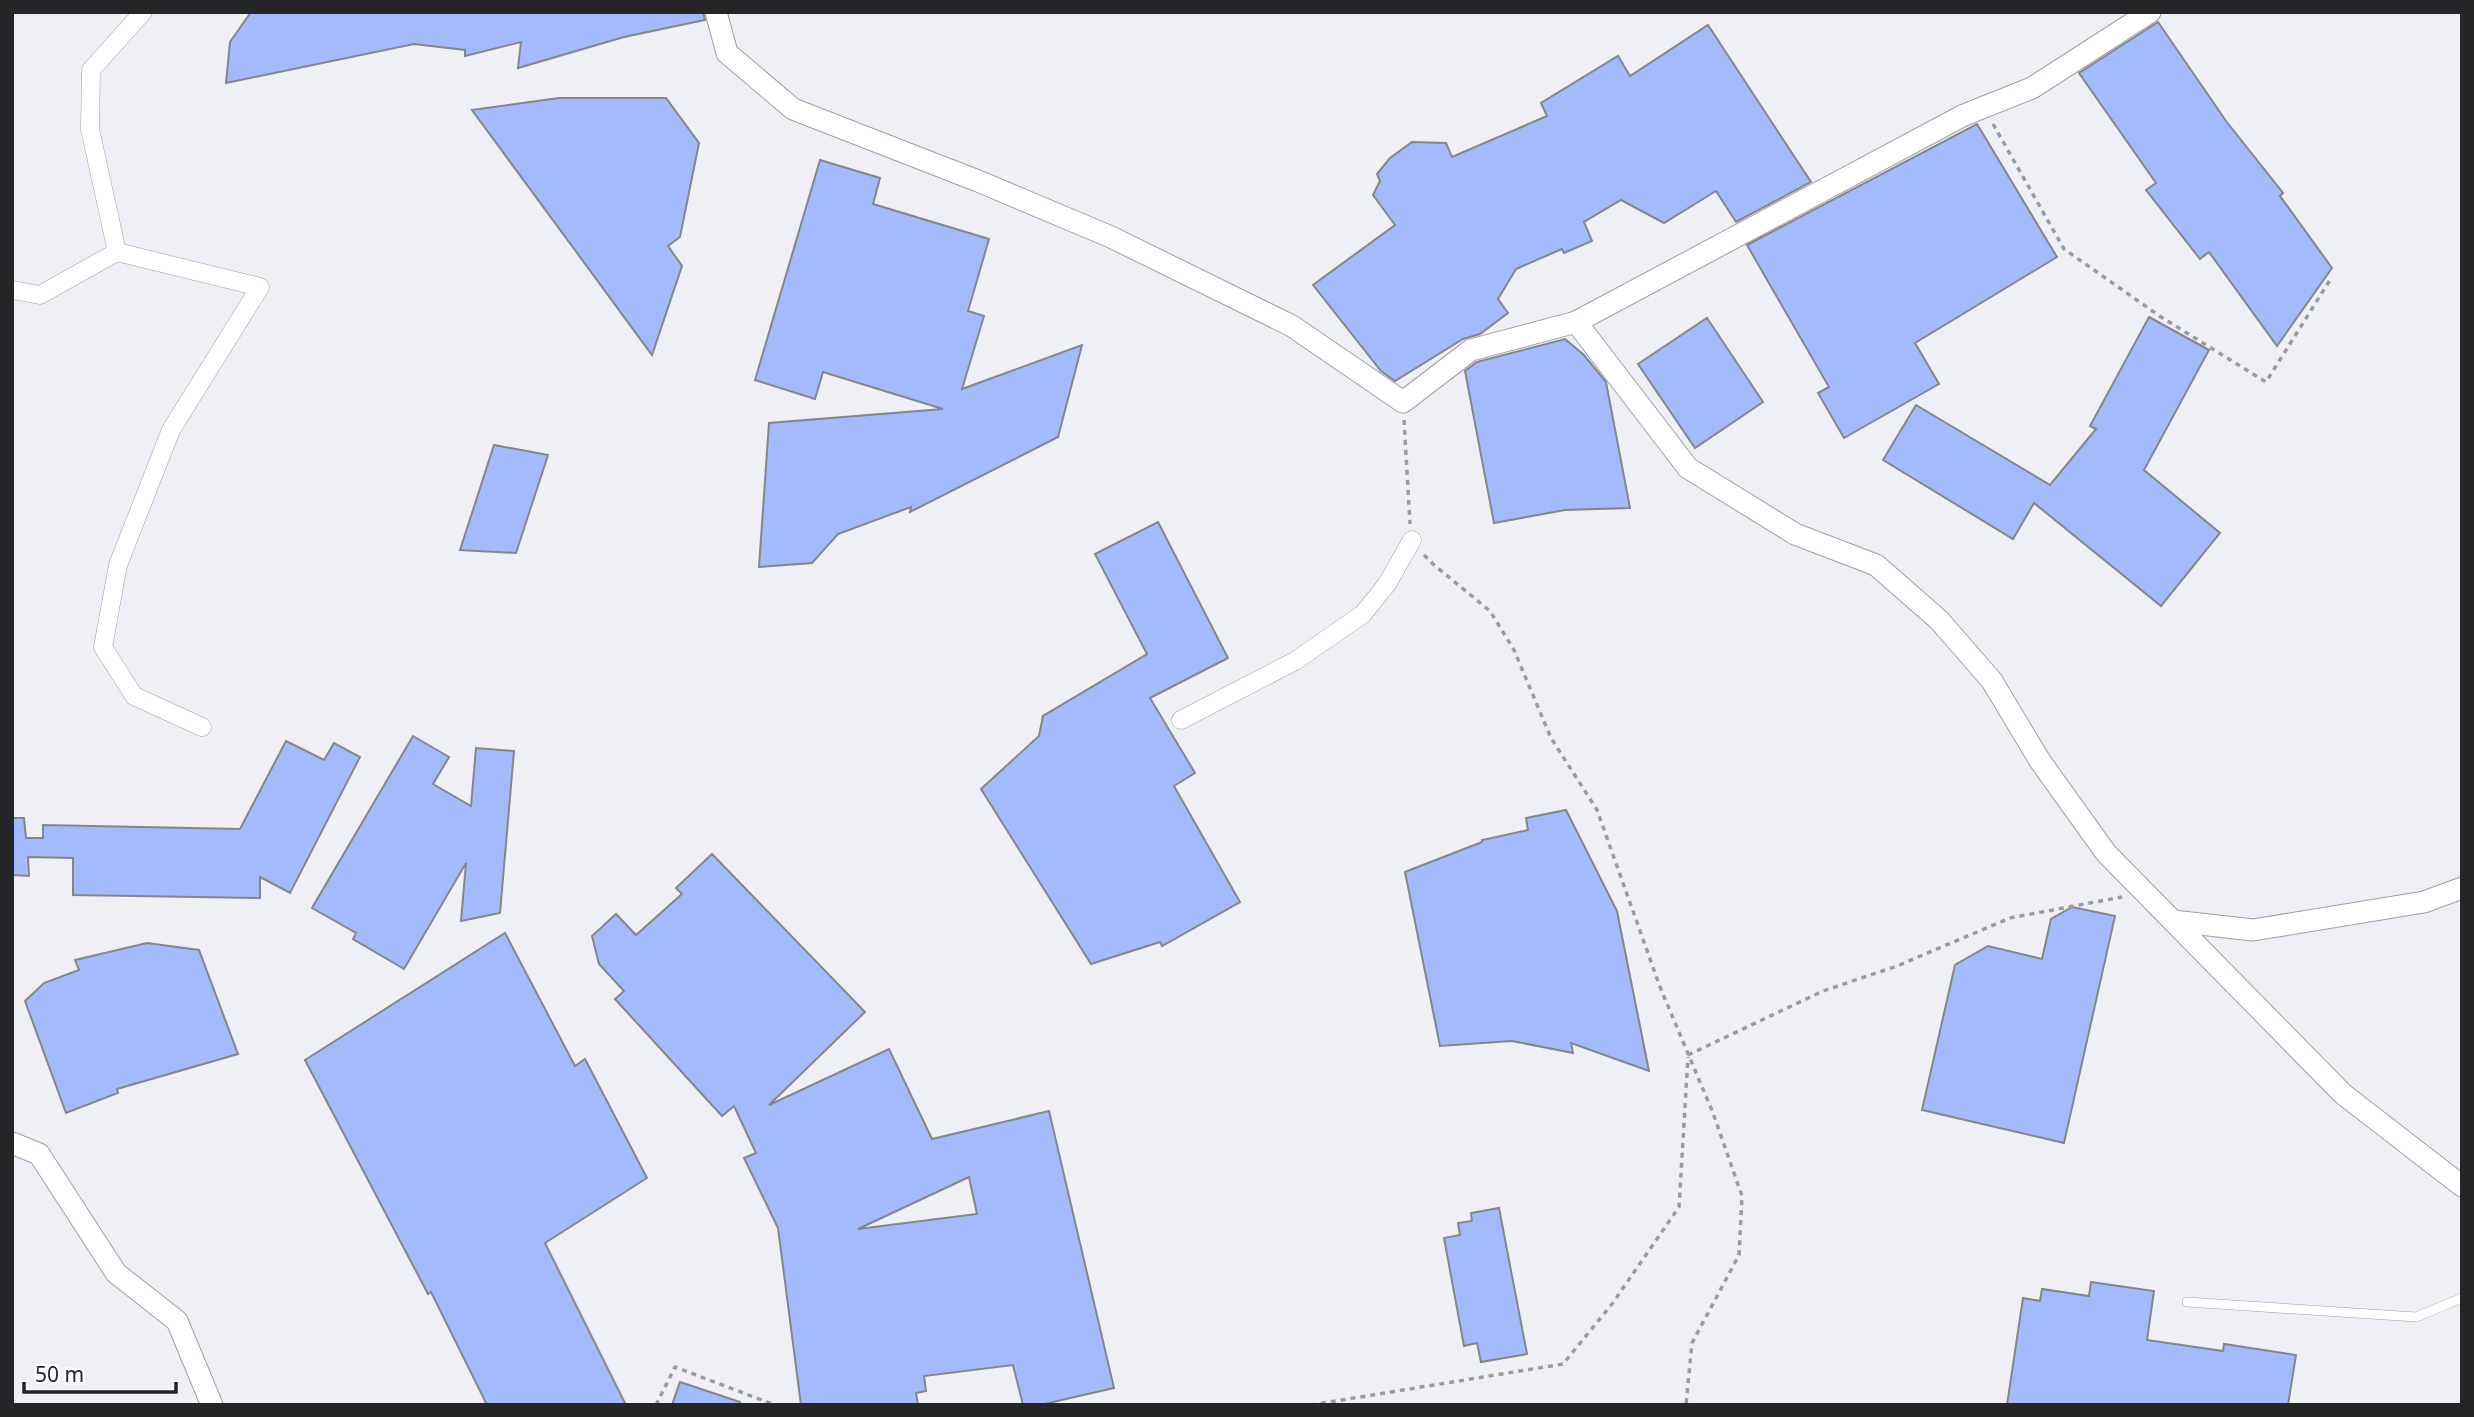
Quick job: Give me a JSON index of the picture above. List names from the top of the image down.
{
  "scale_bar": "50 m"
}
